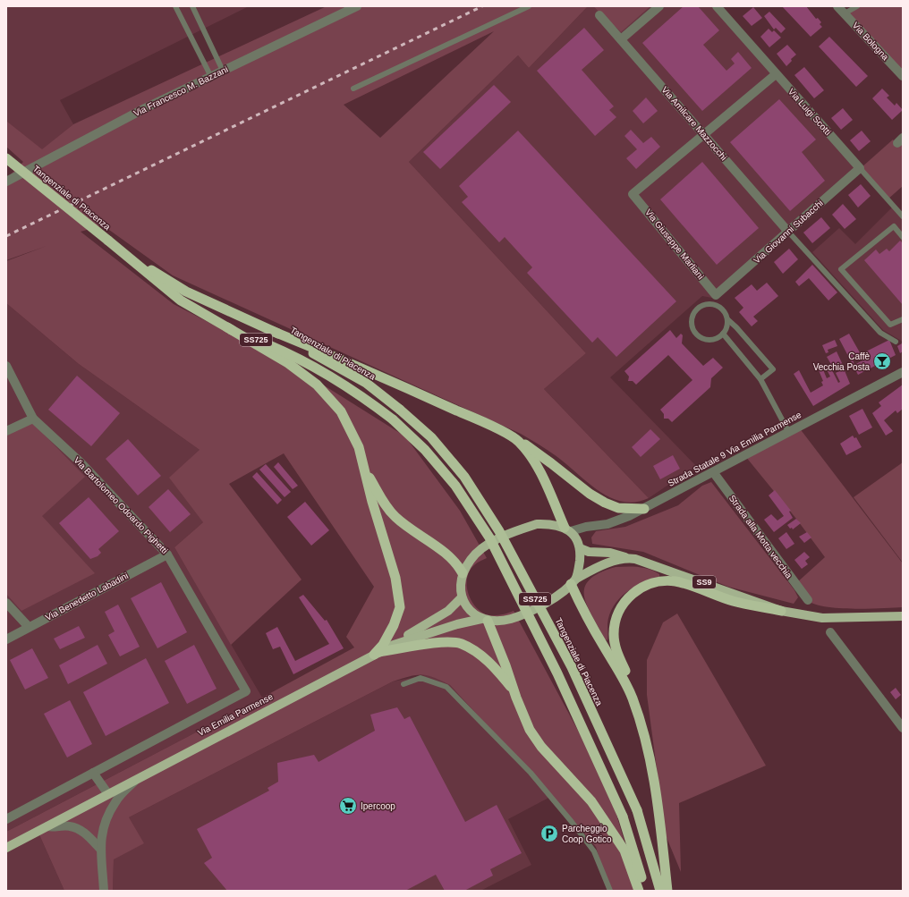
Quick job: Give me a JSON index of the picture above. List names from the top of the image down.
{
  "streets": {
    "highway": ["Tangenziale di Piacenza", "SS725"],
    "main road": ["Strada Statale 9 Via Emilia Parmense", "SS9", "Via Emilia Parmense"],
    "street": [
      "Via Bologna",
      "Via Francesco M. Bazzani",
      "Via Luigi Scotti",
      "Via Amilcare Mazzocchi",
      "Via Giovanni Subacchi",
      "Via Giuseppe Marliani",
      "Via Bartolomeo Odoardo Pighetti",
      "Strada alla Motta vecchia",
      "Via Benedetto Labadini"
    ]
  },
  "crossings": [
    ["Via Luigi Scotti", "Via Giovanni Subacchi"],
    ["Via Amilcare Mazzocchi", "Via Giovanni Subacchi"],
    ["Via Amilcare Mazzocchi", "Via Giuseppe Marliani"],
    ["Via Giovanni Subacchi", "Via Giuseppe Marliani"],
    ["Strada Statale 9 Via Emilia Parmense", "Strada alla Motta vecchia"],
    ["Strada Statale 9 Via Emilia Parmense", "Via Emilia Parmense"],
    ["Via Bartolomeo Odoardo Pighetti", "Via Benedetto Labadini"],
    ["Via Bartolomeo Odoardo Pighetti", "Via Emilia Parmense"]
  ],
  "places": {
    "bar": ["Caffè Vecchia Posta"],
    "supermarket": ["Ipercoop"],
    "parking": ["Parcheggio Coop Gotico"]
  }
}
